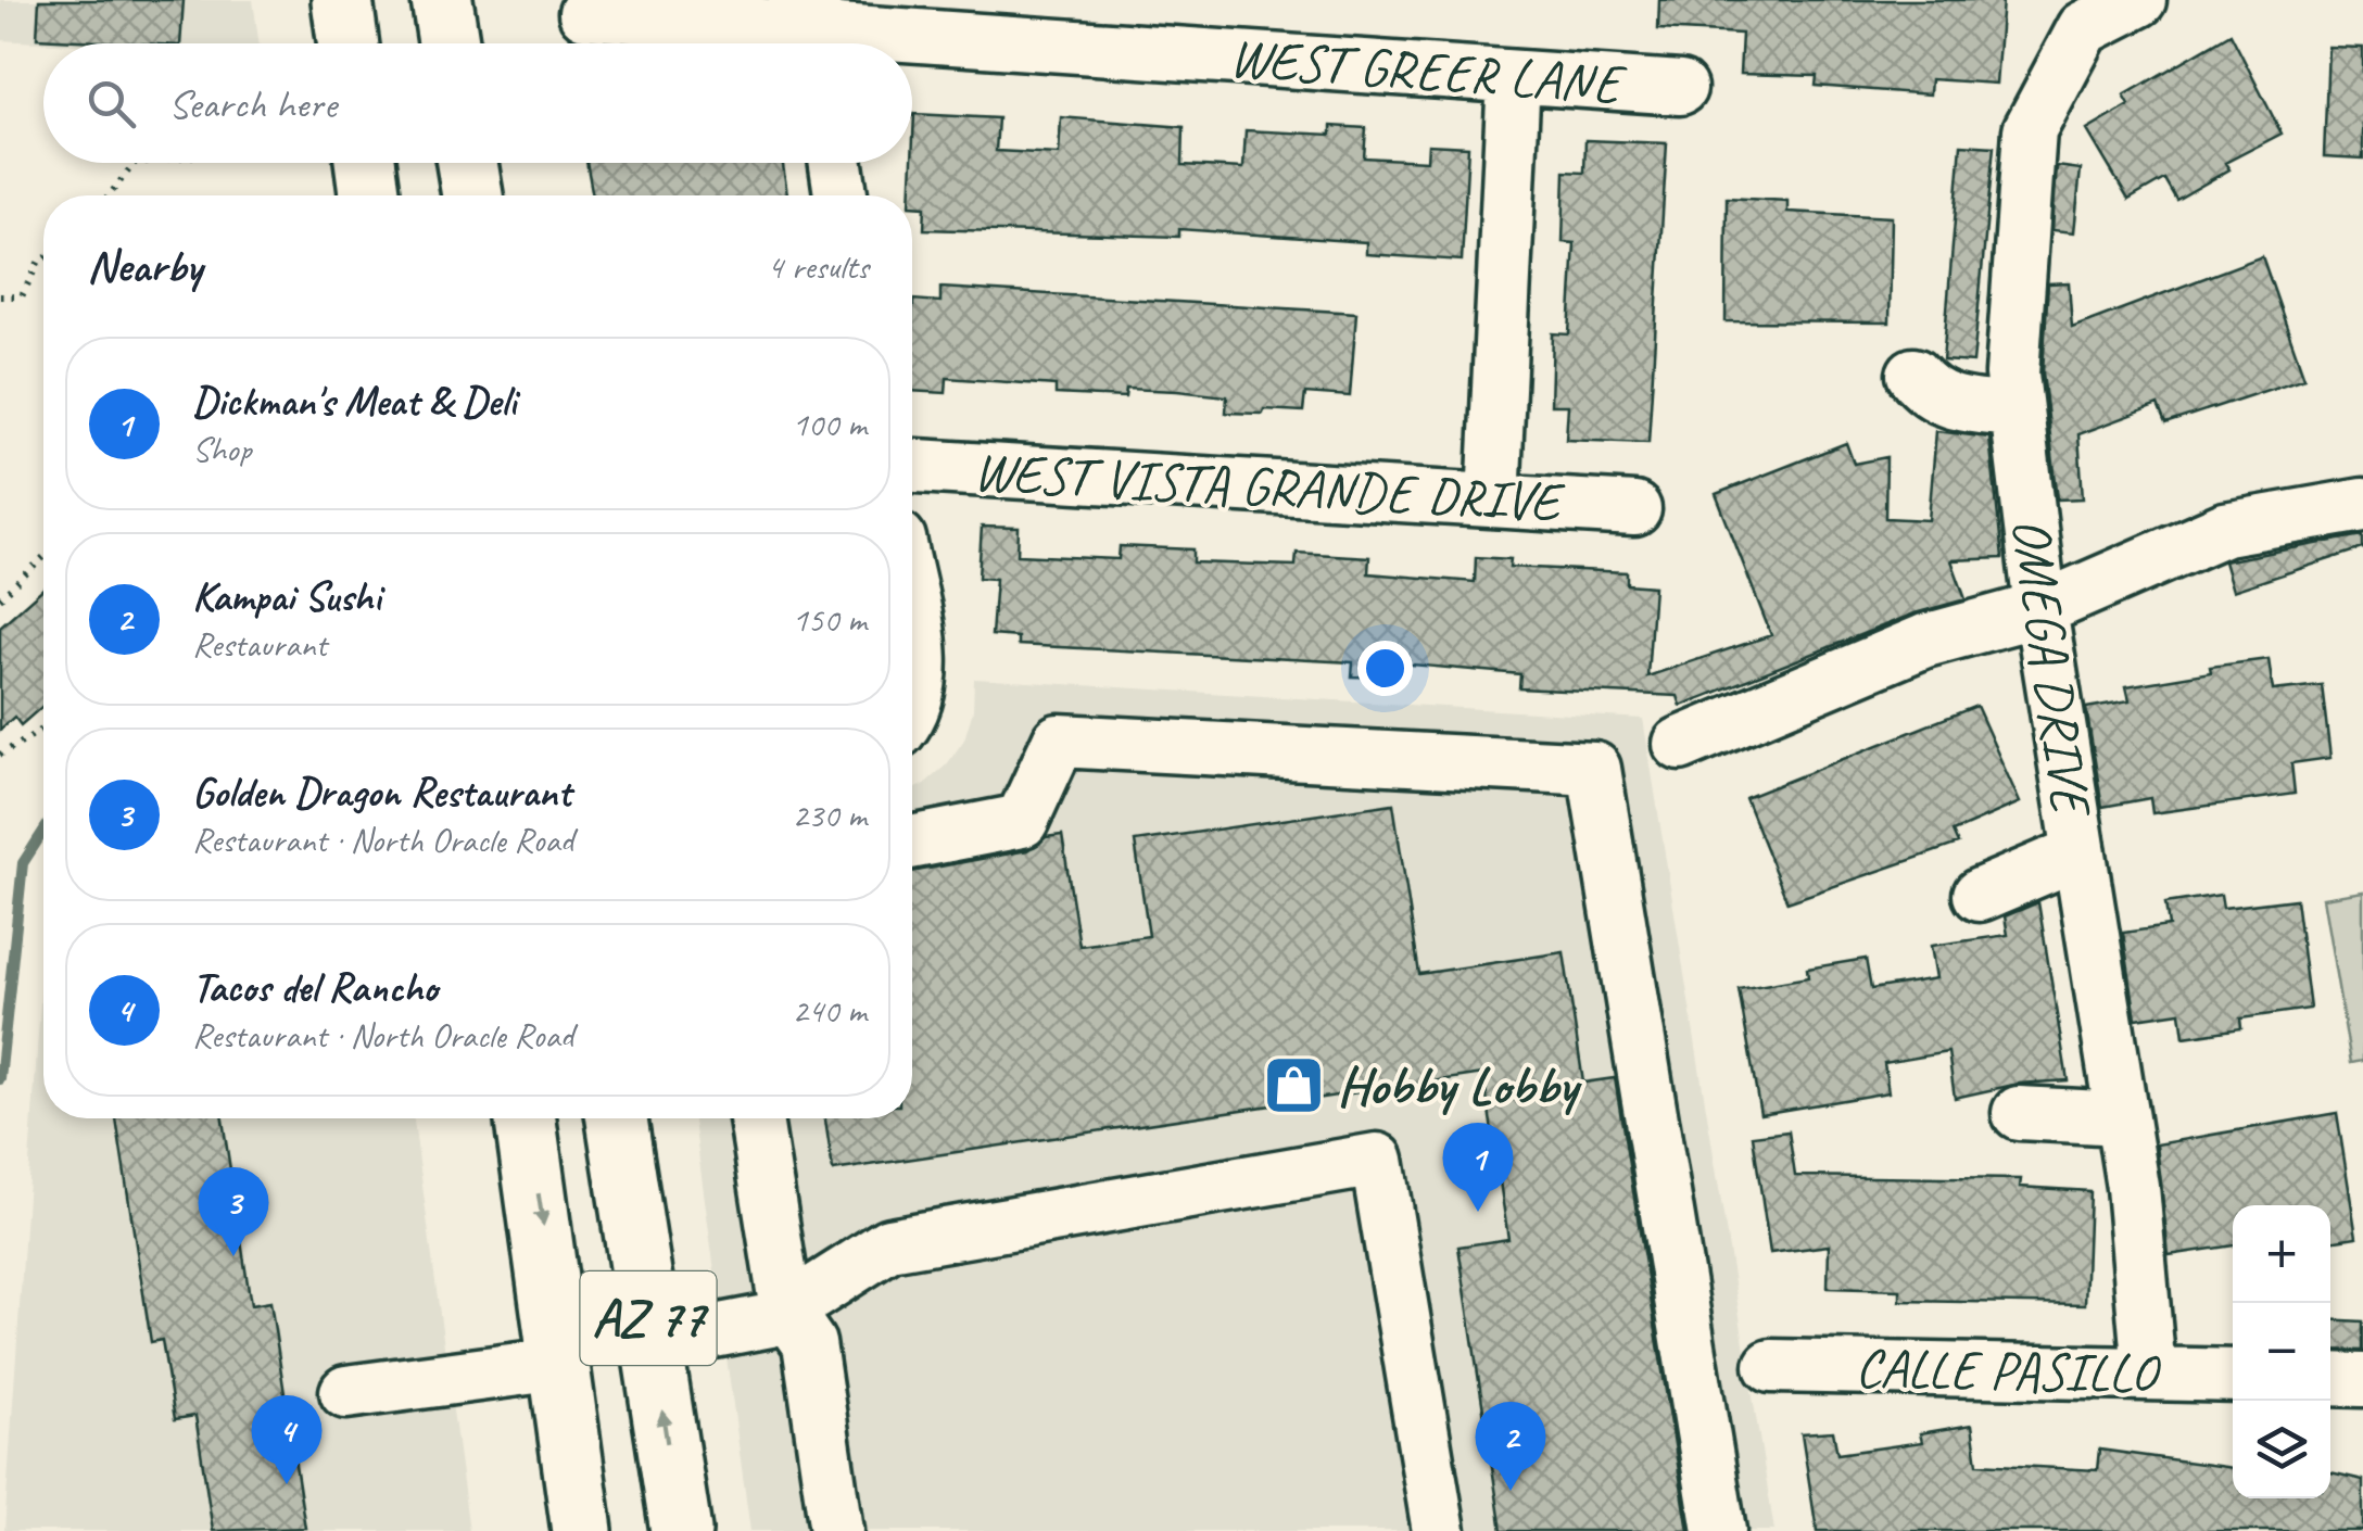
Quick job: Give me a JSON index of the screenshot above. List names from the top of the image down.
{
  "streets": {
    "highway": ["AZ 77"],
    "street": [
      "WEST GREER LANE",
      "WEST VISTA GRANDE DRIVE",
      "OMEGA DRIVE",
      "CALLE PASILLO"
    ]
  },
  "crossings": [
    ["OMEGA DRIVE", "CALLE PASILLO"]
  ],
  "places": {
    "shop": ["Hobby Lobby"]
  },
  "page": {
    "search": "Search here",
    "heading": ["Nearby", "4 results"],
    "list": [
      {
        "mark": "1",
        "name": "Dickman's Meat & Deli",
        "note": "Shop",
        "value": "100 m"
      },
      {
        "mark": "2",
        "name": "Kampai Sushi",
        "note": "Restaurant",
        "value": "150 m"
      },
      {
        "mark": "3",
        "name": "Golden Dragon Restaurant",
        "note": "Restaurant · North Oracle Road",
        "value": "230 m"
      },
      {
        "mark": "4",
        "name": "Tacos del Rancho",
        "note": "Restaurant · North Oracle Road",
        "value": "240 m"
      }
    ],
    "pins": [
      "1",
      "3",
      "4",
      "2"
    ],
    "map_buttons": ["+", "−"]
  }
}
